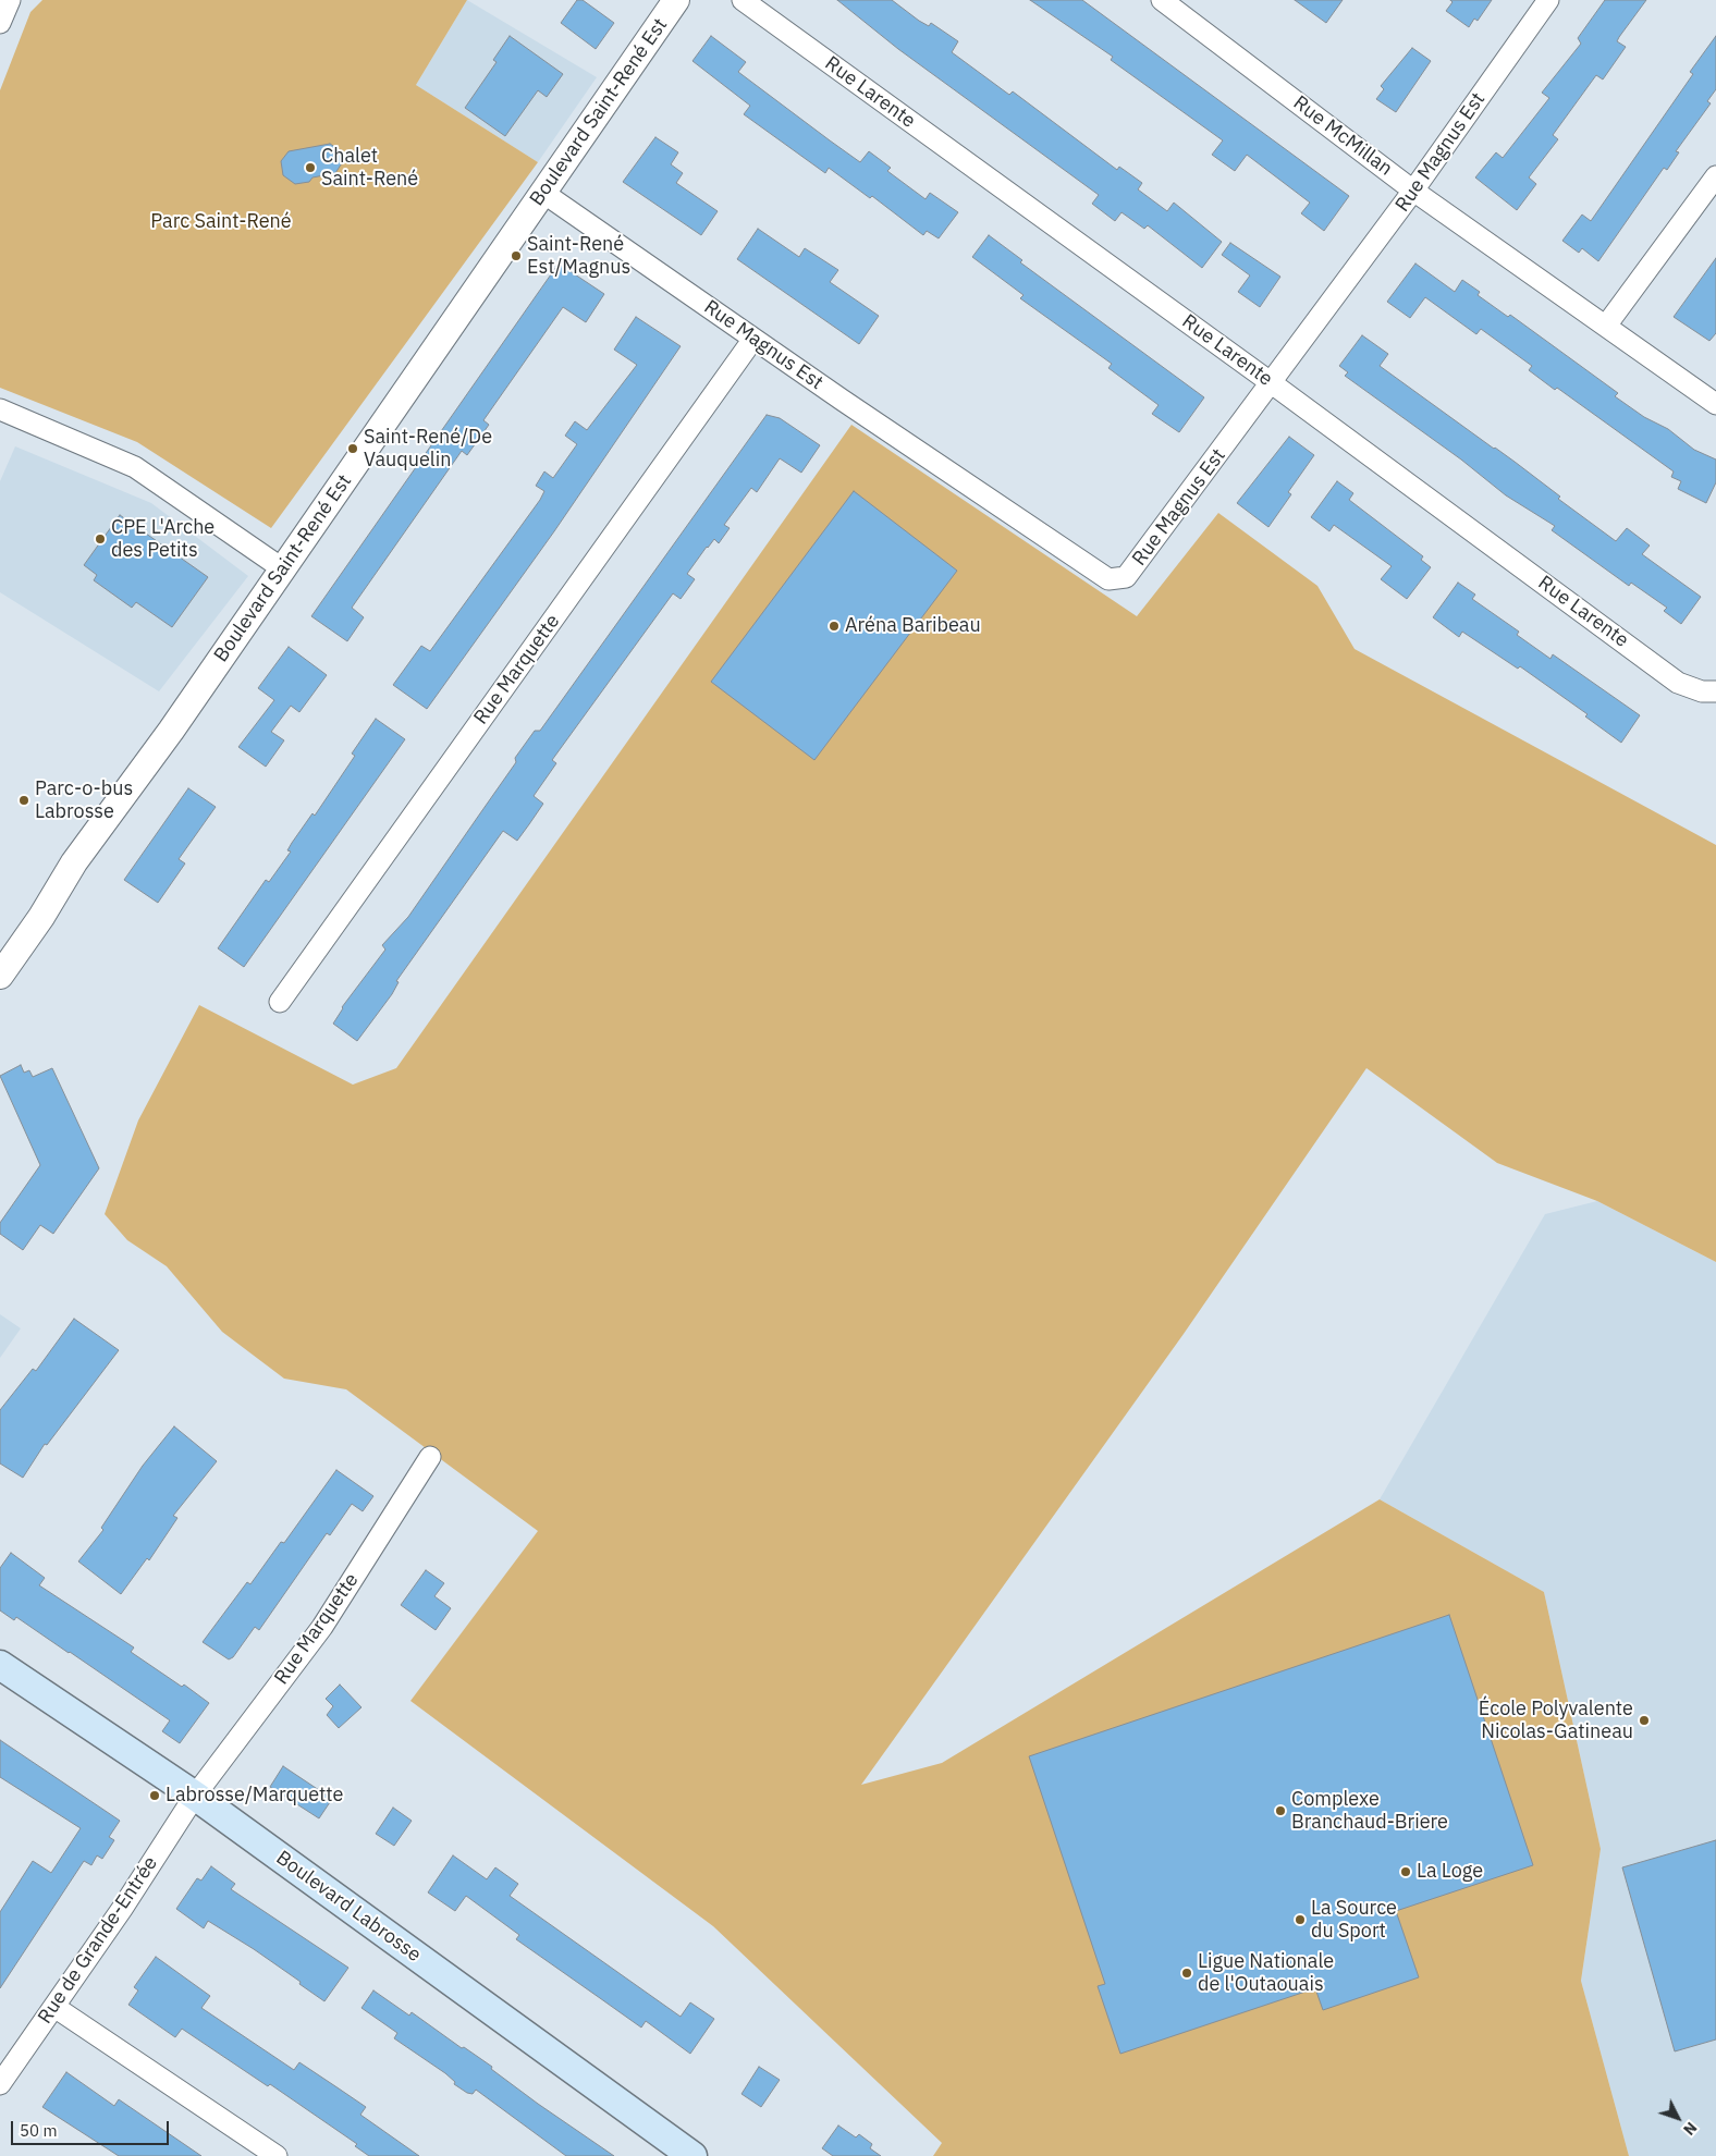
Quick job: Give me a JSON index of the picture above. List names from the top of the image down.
{
  "streets": {
    "main road": ["Boulevard Labrosse"],
    "street": [
      "Rue Larente",
      "Boulevard Saint-René Est",
      "Rue McMillan",
      "Rue Magnus Est",
      "Rue Marquette",
      "Rue de Grande-Entrée"
    ]
  },
  "crossings": [
    ["Rue Larente", "Rue Magnus Est"],
    ["Boulevard Saint-René Est", "Rue Magnus Est"],
    ["Rue McMillan", "Rue Magnus Est"],
    ["Rue Magnus Est", "Rue Marquette"],
    ["Rue Marquette", "Boulevard Labrosse"],
    ["Rue Marquette", "Rue de Grande-Entrée"],
    ["Boulevard Labrosse", "Rue de Grande-Entrée"]
  ],
  "parks": ["Parc Saint-René"],
  "places": [
    "Chalet Saint-René",
    "Saint-René Est/Magnus",
    "Saint-René/De Vauquelin",
    "CPE L'Arche des Petits",
    "Aréna Baribeau",
    "Parc-o-bus Labrosse",
    "École Polyvalente Nicolas-Gatineau",
    "Labrosse/Marquette",
    "Complexe Branchaud-Briere",
    "La Loge",
    "La Source du Sport",
    "Ligue Nationale de l'Outaouais"
  ],
  "scale_bar": "50 m",
  "north": "bottom right"
}
